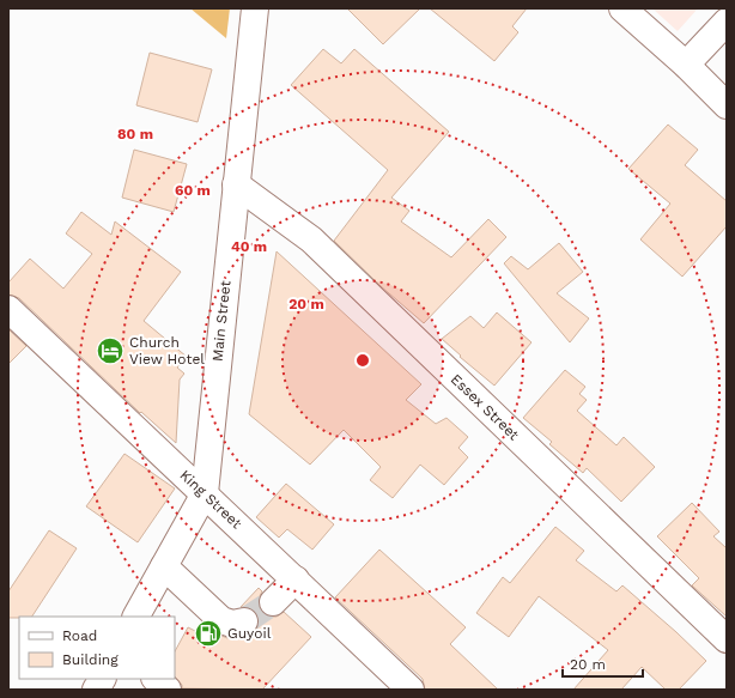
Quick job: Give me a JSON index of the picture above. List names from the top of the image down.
{
  "streets": {
    "street": ["Main Street", "Essex Street", "King Street"]
  },
  "crossings": [
    ["Main Street", "Essex Street"],
    ["Main Street", "King Street"]
  ],
  "places": {
    "hotel": ["Church View Hotel"],
    "fuel station": ["Guyoil"]
  },
  "legend": ["Road", "Building"],
  "scale_bar": "20 m",
  "rings": [
    "80 m",
    "60 m",
    "40 m",
    "20 m"
  ]
}
